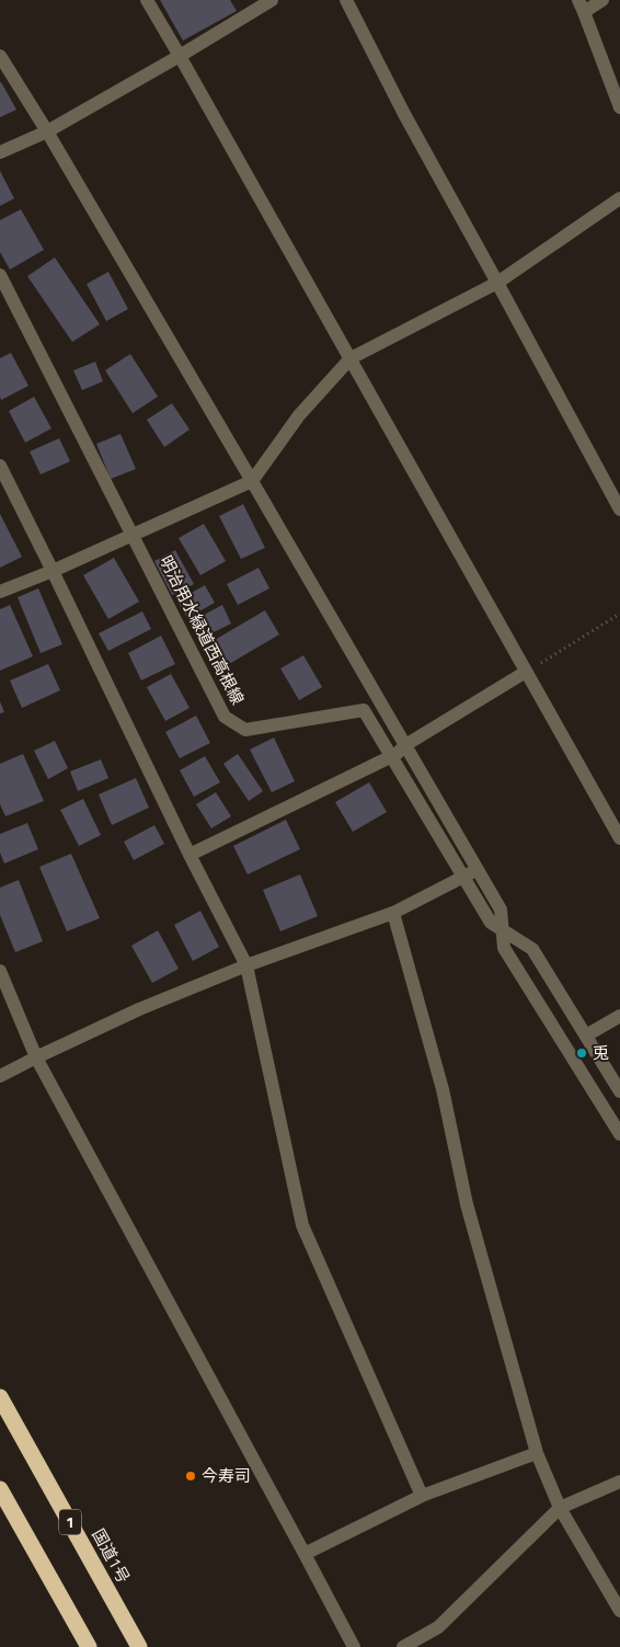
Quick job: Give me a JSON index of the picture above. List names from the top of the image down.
{
  "streets": {
    "highway": ["1", "国道1号"],
    "street": ["明治用水緑道西高根線"]
  },
  "places": ["兎", "今寿司"]
}
